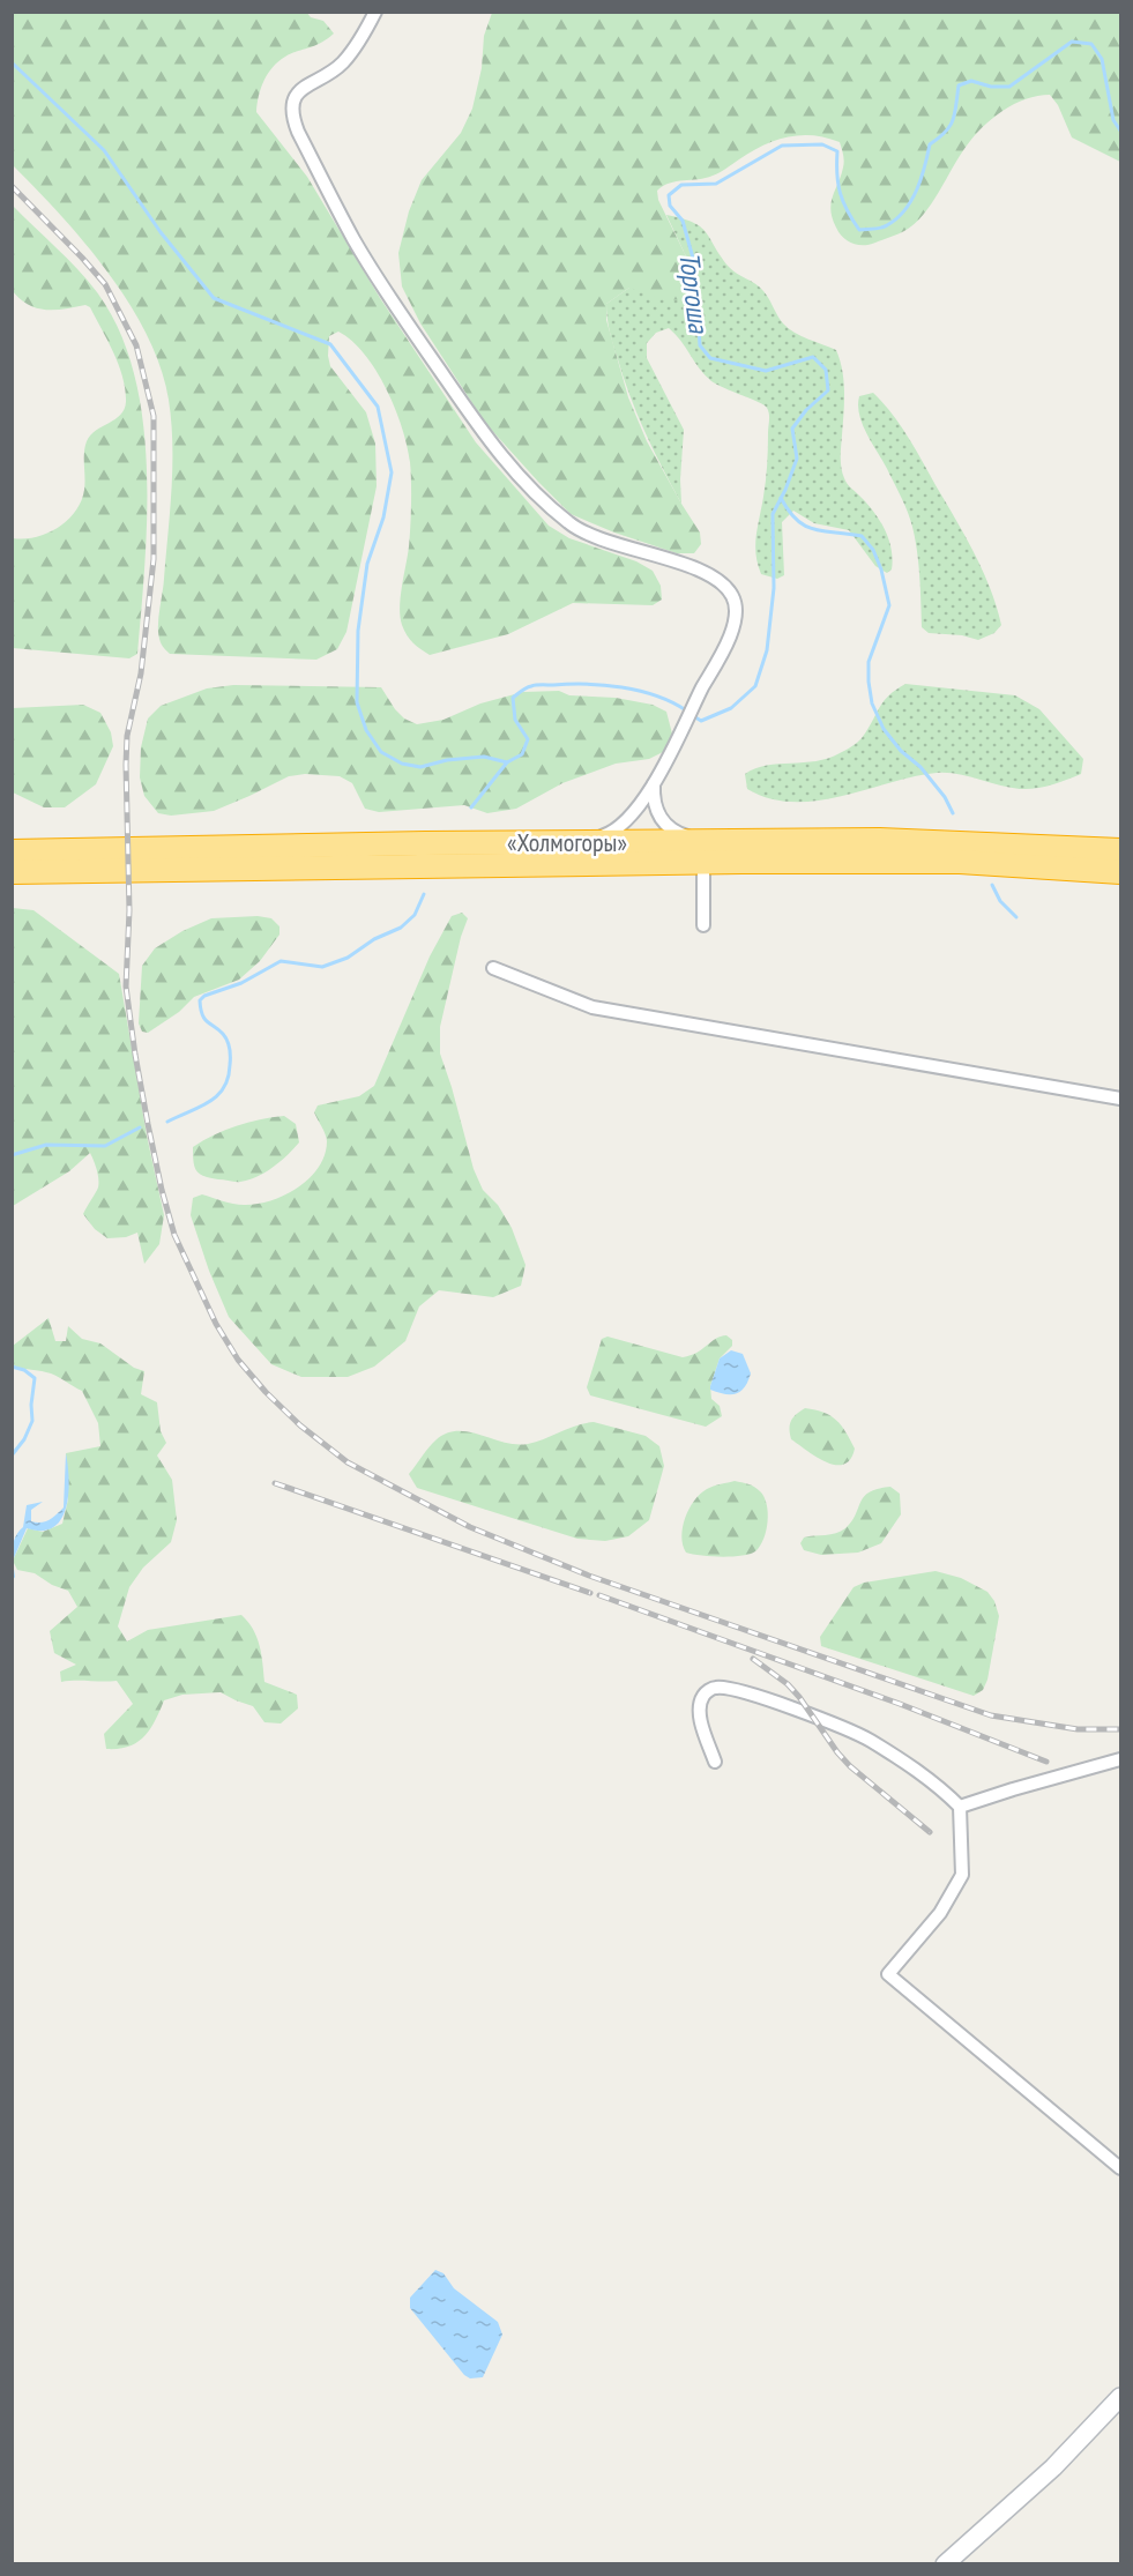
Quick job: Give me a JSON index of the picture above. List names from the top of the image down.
{
  "streets": {
    "highway": ["«Холмогоры»"]
  },
  "water": ["Торгоша"]
}
